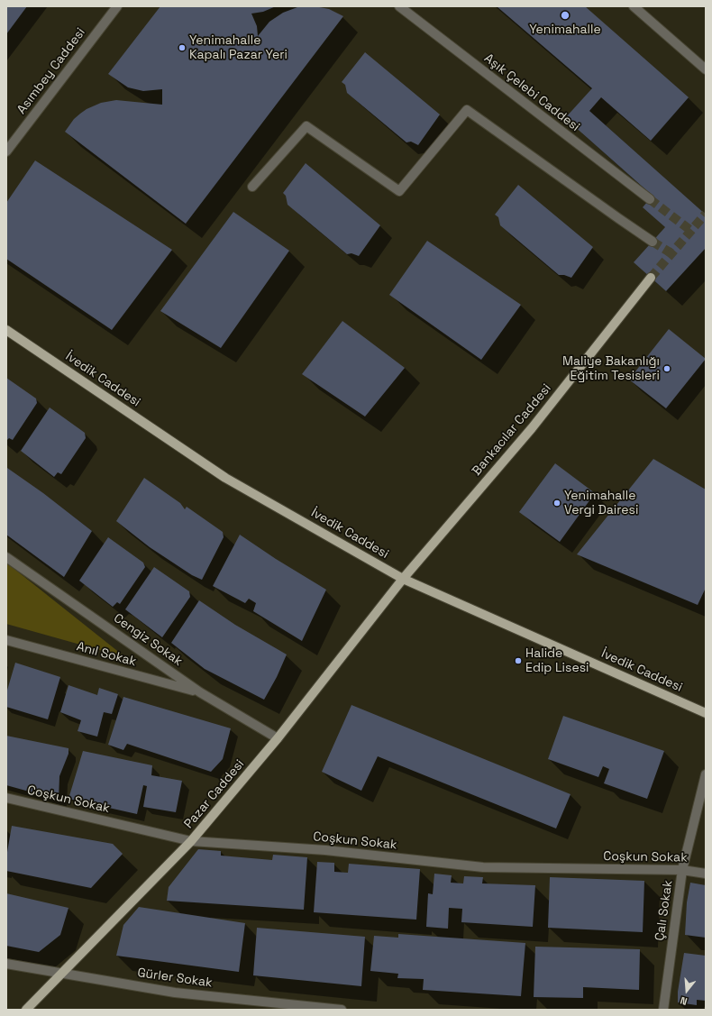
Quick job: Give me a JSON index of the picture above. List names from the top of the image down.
{
  "streets": {
    "main road": ["İvedik Caddesi", "Bankacılar Caddesi", "Pazar Caddesi"],
    "street": [
      "Asımbey Caddesi",
      "Aşık Çelebi Caddesi",
      "Cengiz Sokak",
      "Anıl Sokak",
      "Coşkun Sokak",
      "Çalı Sokak",
      "Gürler Sokak"
    ]
  },
  "crossings": [
    ["İvedik Caddesi", "Bankacılar Caddesi"],
    ["İvedik Caddesi", "Pazar Caddesi"],
    ["Bankacılar Caddesi", "Pazar Caddesi"],
    ["Cengiz Sokak", "Anıl Sokak"],
    ["Cengiz Sokak", "Pazar Caddesi"],
    ["Pazar Caddesi", "Coşkun Sokak"],
    ["Pazar Caddesi", "Gürler Sokak"],
    ["Coşkun Sokak", "Çalı Sokak"]
  ],
  "places": [
    "Yenimahalle",
    "Yenimahalle Kapalı Pazar Yeri",
    "Maliye Bakanlığı Eğitim Tesisleri",
    "Yenimahalle Vergi Dairesi",
    "Halide Edip Lisesi"
  ],
  "north": "bottom"
}
